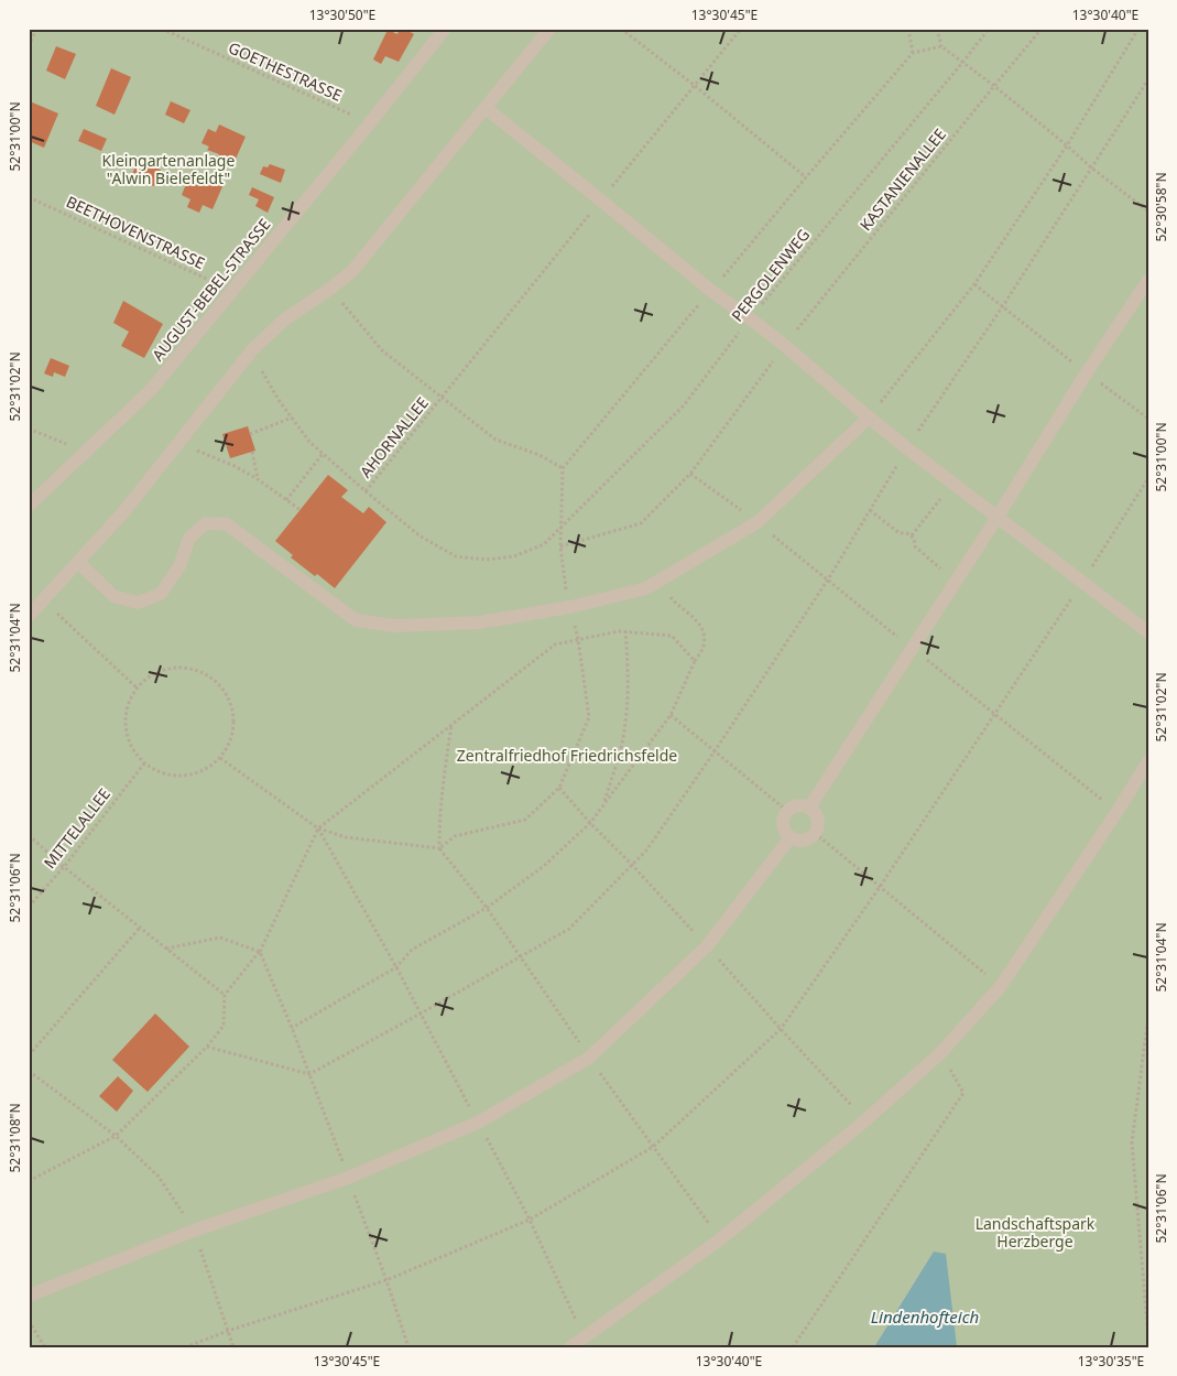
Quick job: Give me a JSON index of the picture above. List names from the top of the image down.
{
  "streets": {
    "lane": ["AUGUST-BEBEL-STRASSE"],
    "path": [
      "GOETHESTRASSE",
      "KASTANIENALLEE",
      "BEETHOVENSTRASSE",
      "PERGOLENWEG",
      "AHORNALLEE",
      "MITTELALLEE"
    ]
  },
  "crossings": [
    ["GOETHESTRASSE", "AUGUST-BEBEL-STRASSE"],
    ["BEETHOVENSTRASSE", "AUGUST-BEBEL-STRASSE"],
    ["PERGOLENWEG", "AHORNALLEE"]
  ],
  "water": ["Lindenhofteich"],
  "parks": ["Kleingartenanlage \"Alwin Bielefeldt\"", "Zentralfriedhof Friedrichsfelde", "Landschaftspark Herzberge"],
  "coordinates": [
    "13°30'50\"E",
    "13°30'45\"E",
    "13°30'40\"E",
    "52°31'00\"N",
    "52°30'58\"N",
    "52°31'02\"N",
    "52°31'04\"N",
    "52°31'06\"N",
    "52°31'08\"N",
    "13°30'35\"E"
  ]
}
